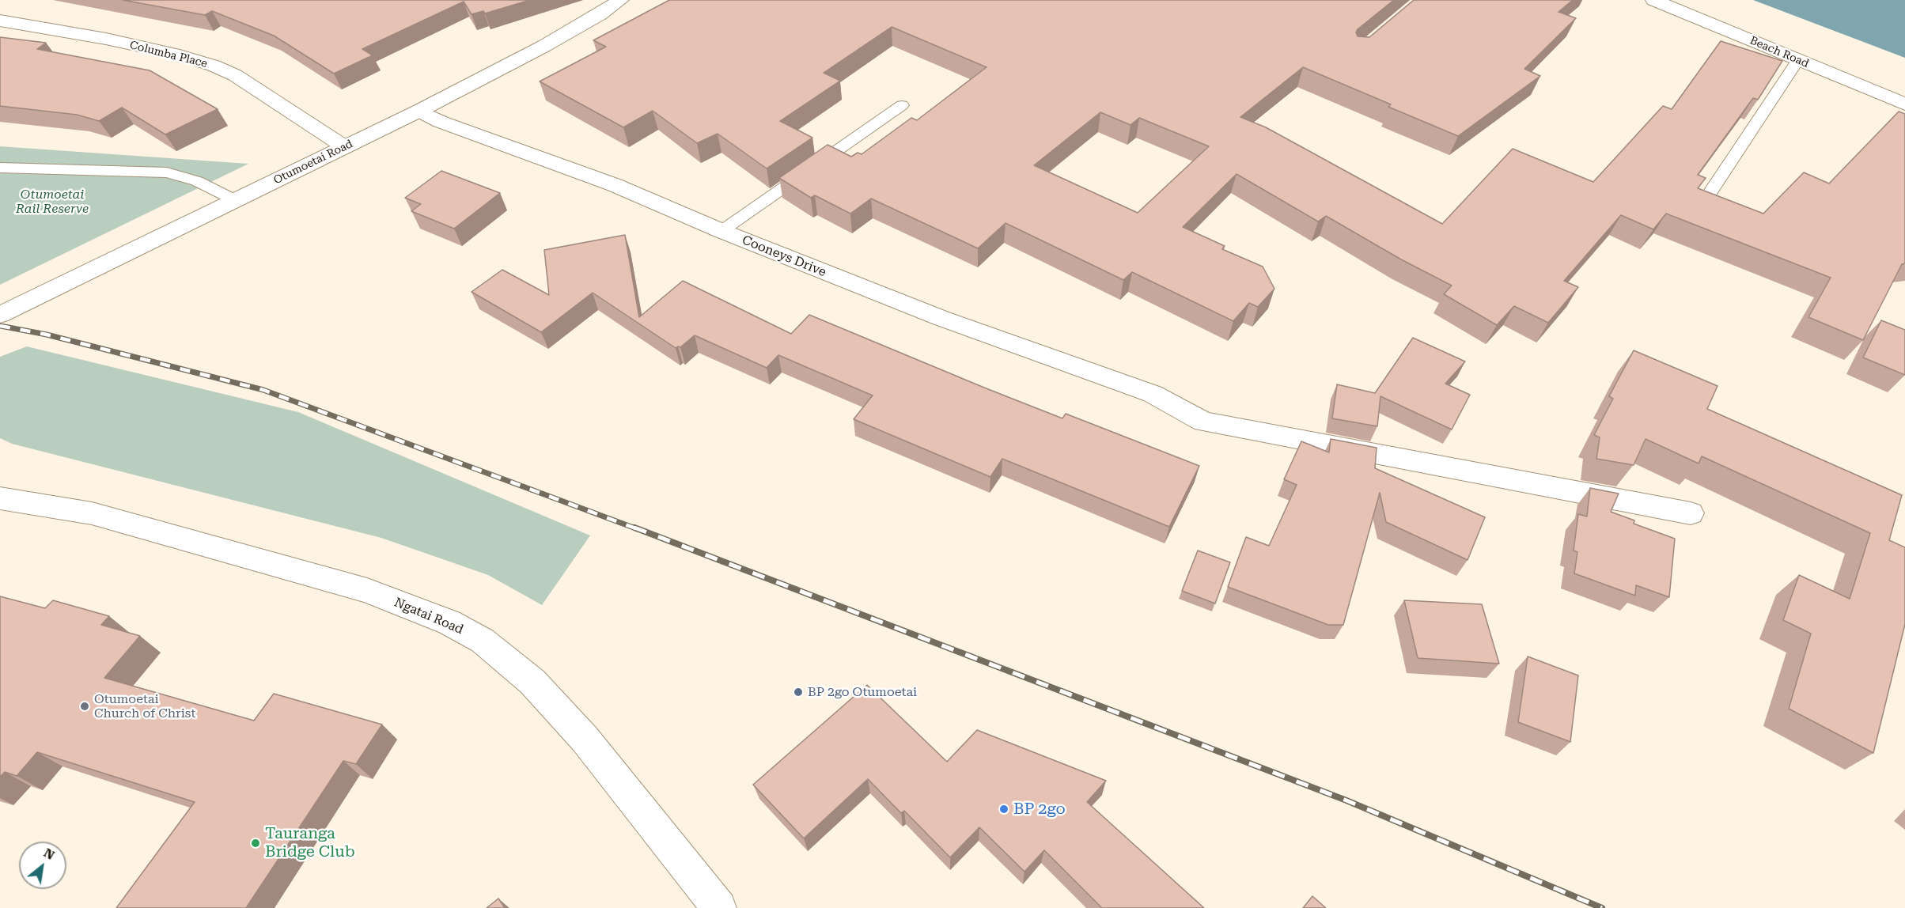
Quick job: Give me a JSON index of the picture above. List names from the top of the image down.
{
  "streets": {
    "street": [
      "Beach Road",
      "Columba Place",
      "Otumoetai Road",
      "Cooneys Drive",
      "Ngatai Road"
    ]
  },
  "crossings": [
    ["Columba Place", "Otumoetai Road"],
    ["Otumoetai Road", "Cooneys Drive"]
  ],
  "parks": ["Otumoetai Rail Reserve"],
  "places": [
    "BP 2go Otumoetai",
    "Otumoetai Church of Christ",
    "BP 2go",
    "Tauranga Bridge Club"
  ],
  "north": "top right"
}
